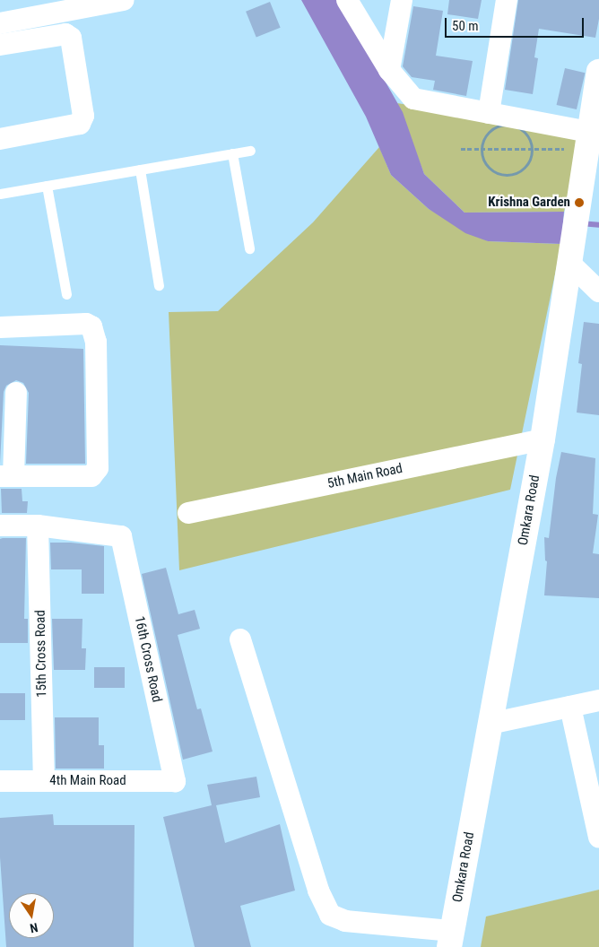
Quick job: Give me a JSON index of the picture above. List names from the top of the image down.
{
  "streets": {
    "street": [
      "5th Main Road",
      "Omkara Road",
      "15th Cross Road",
      "16th Cross Road",
      "4th Main Road"
    ]
  },
  "crossings": [
    ["5th Main Road", "Omkara Road"],
    ["15th Cross Road", "16th Cross Road"],
    ["15th Cross Road", "4th Main Road"],
    ["16th Cross Road", "4th Main Road"]
  ],
  "places": ["Krishna Garden"],
  "scale_bar": "50 m",
  "north": "bottom"
}
